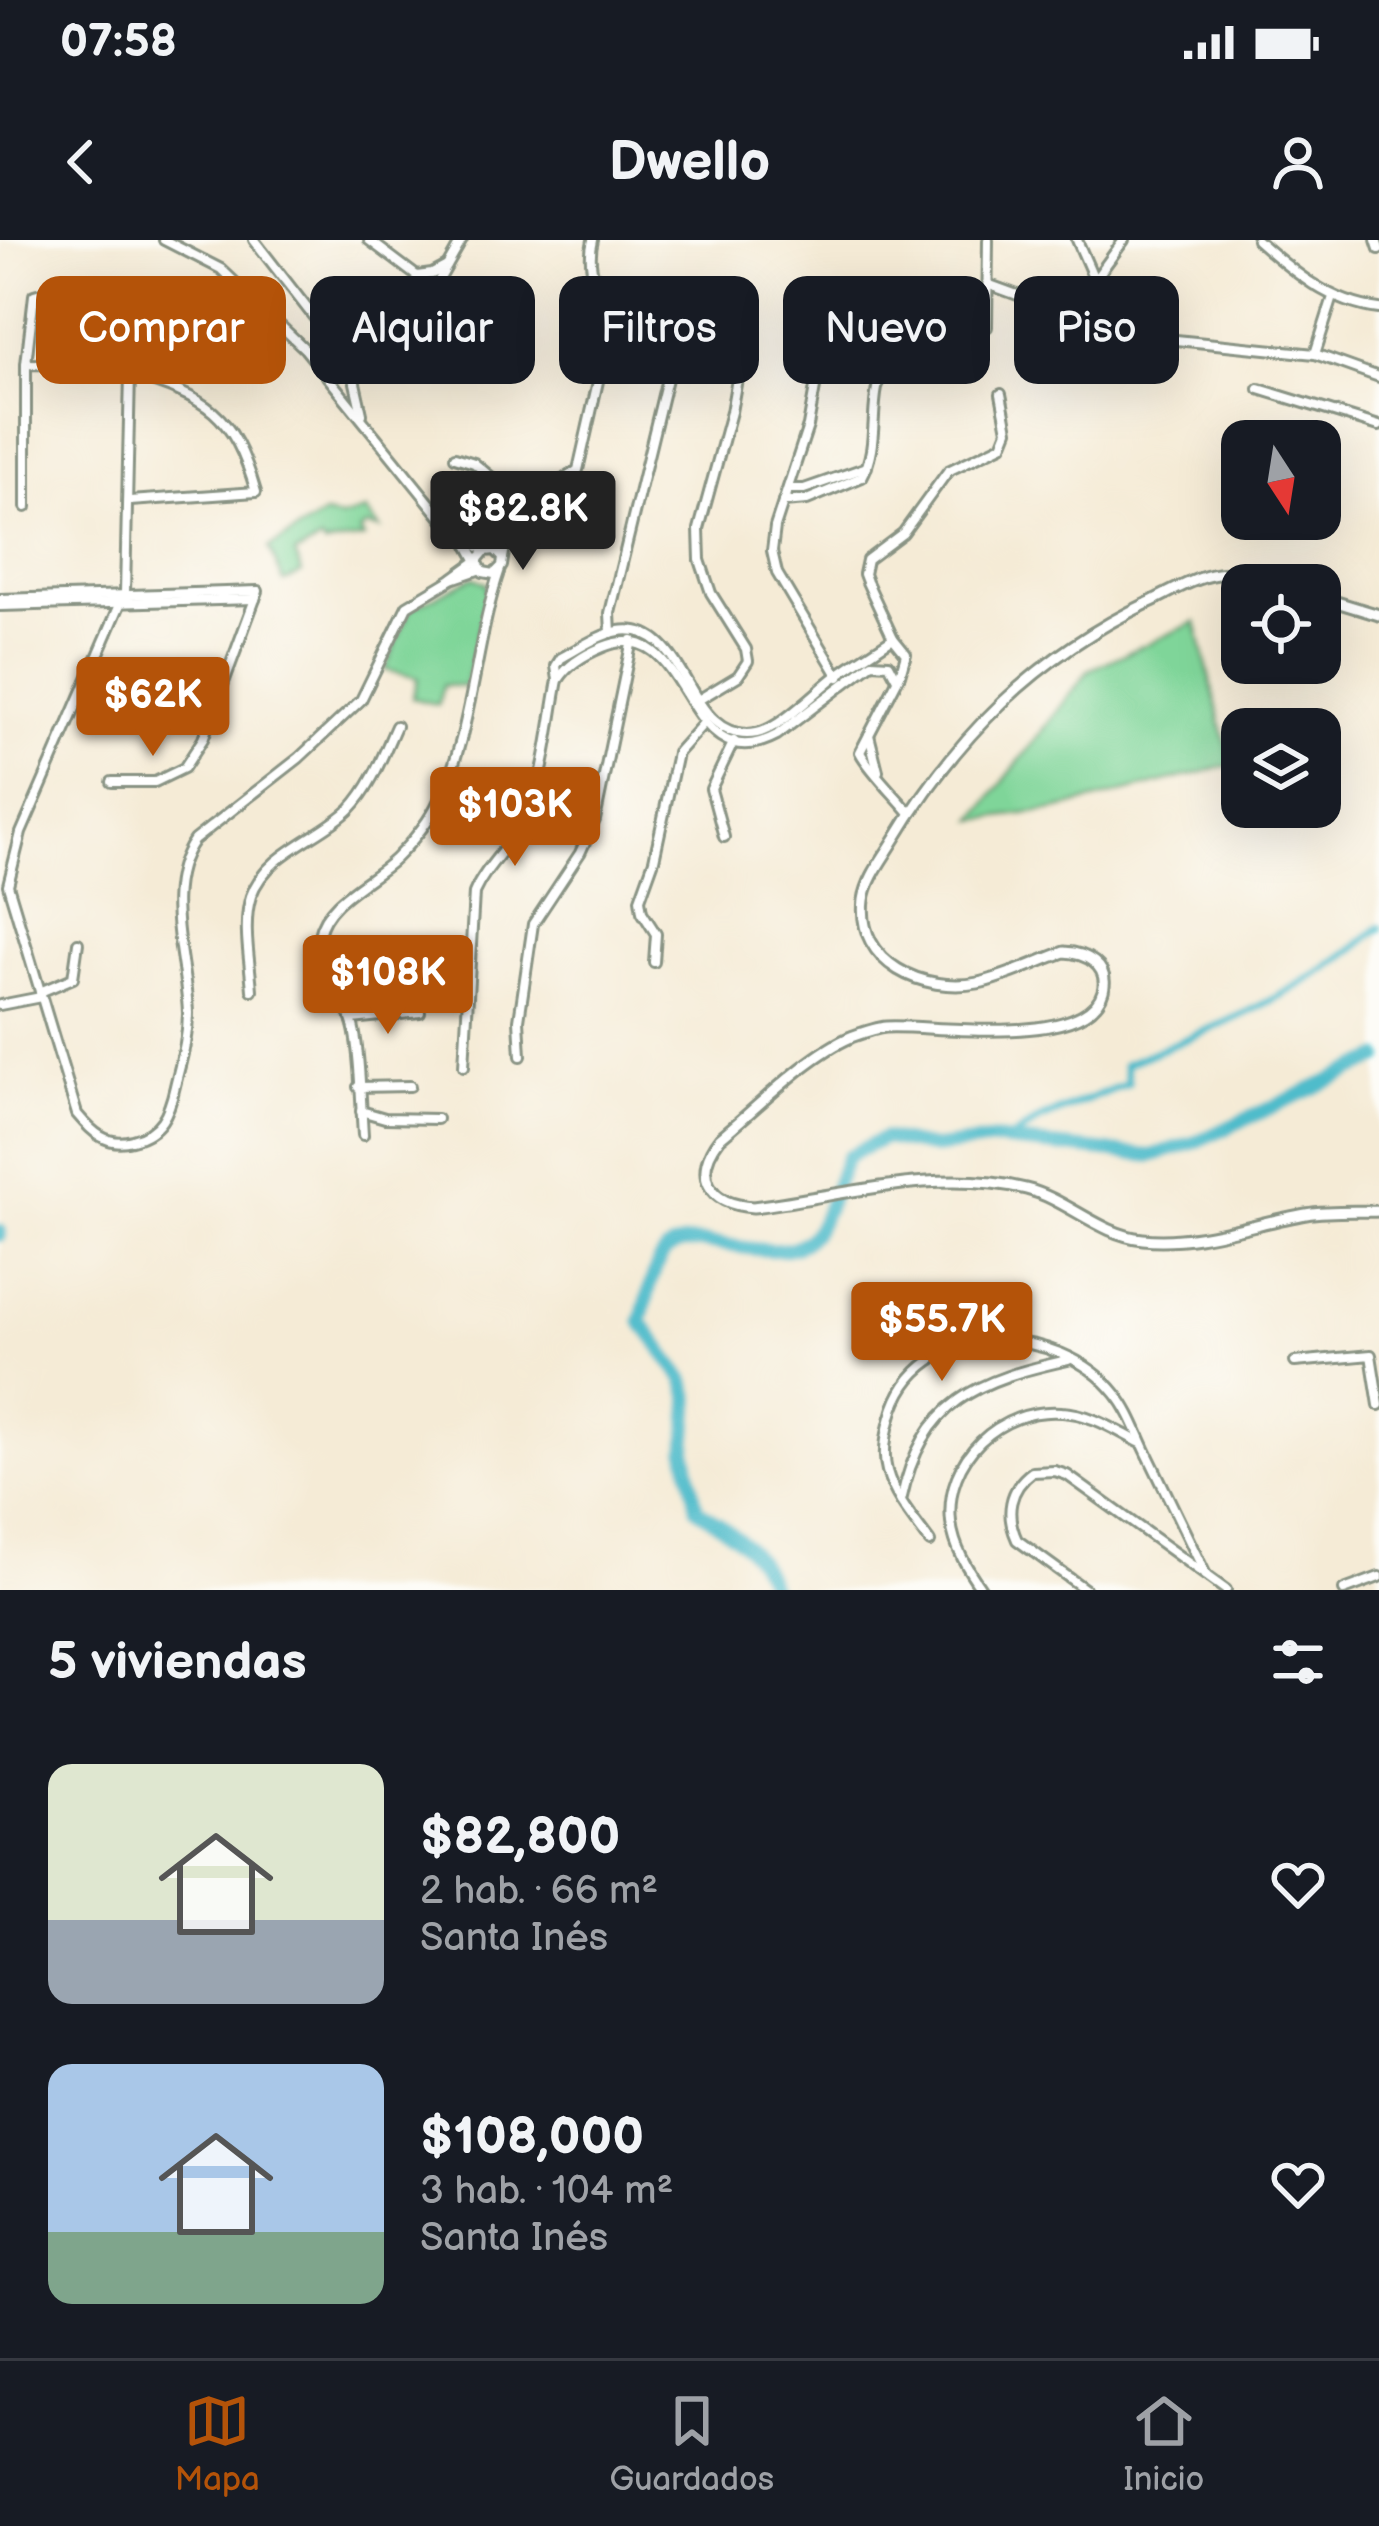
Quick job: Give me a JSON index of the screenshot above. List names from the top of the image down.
{
  "north": "bottom",
  "page": {
    "status": "07:58",
    "header": "Dwello",
    "chip": [
      "Comprar",
      "Alquilar",
      "Filtros",
      "Nuevo",
      "Piso"
    ],
    "price": [
      "$82.8K",
      "$62K",
      "$103K",
      "$108K",
      "$55.7K"
    ],
    "heading": "5 viviendas",
    "list": [
      {
        "name": "$82,800",
        "note": "2 hab. · 66 m² · Santa Inés"
      },
      {
        "name": "$108,000",
        "note": "3 hab. · 104 m² · Santa Inés"
      }
    ],
    "tabs": ["Mapa", "Guardados", "Inicio"]
  }
}
